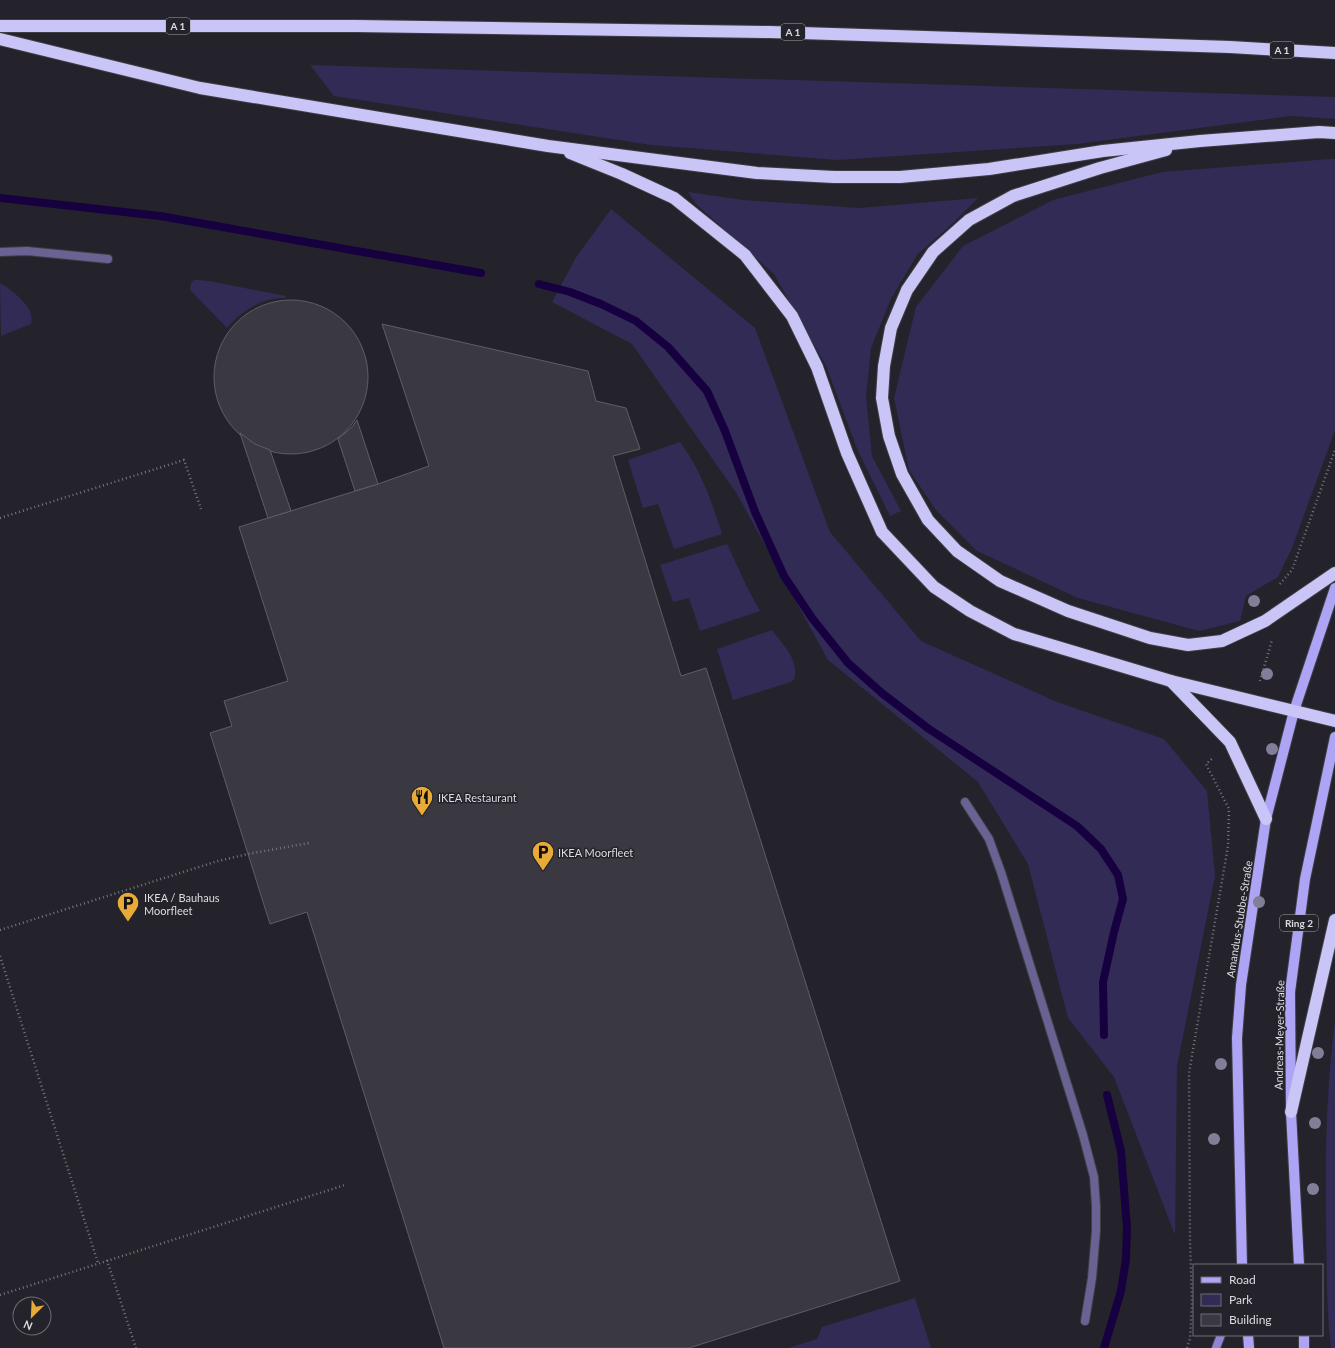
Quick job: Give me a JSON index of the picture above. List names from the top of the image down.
{
  "streets": {
    "highway": ["A 1"],
    "main road": ["Amandus-Stubbe-Straße", "Ring 2", "Andreas-Meyer-Straße"]
  },
  "places": {
    "restaurant": ["IKEA Restaurant"],
    "parking": ["IKEA Moorfleet", "IKEA / Bauhaus Moorfleet"]
  },
  "legend": ["Road", "Park", "Building"],
  "north": "bottom left"
}
